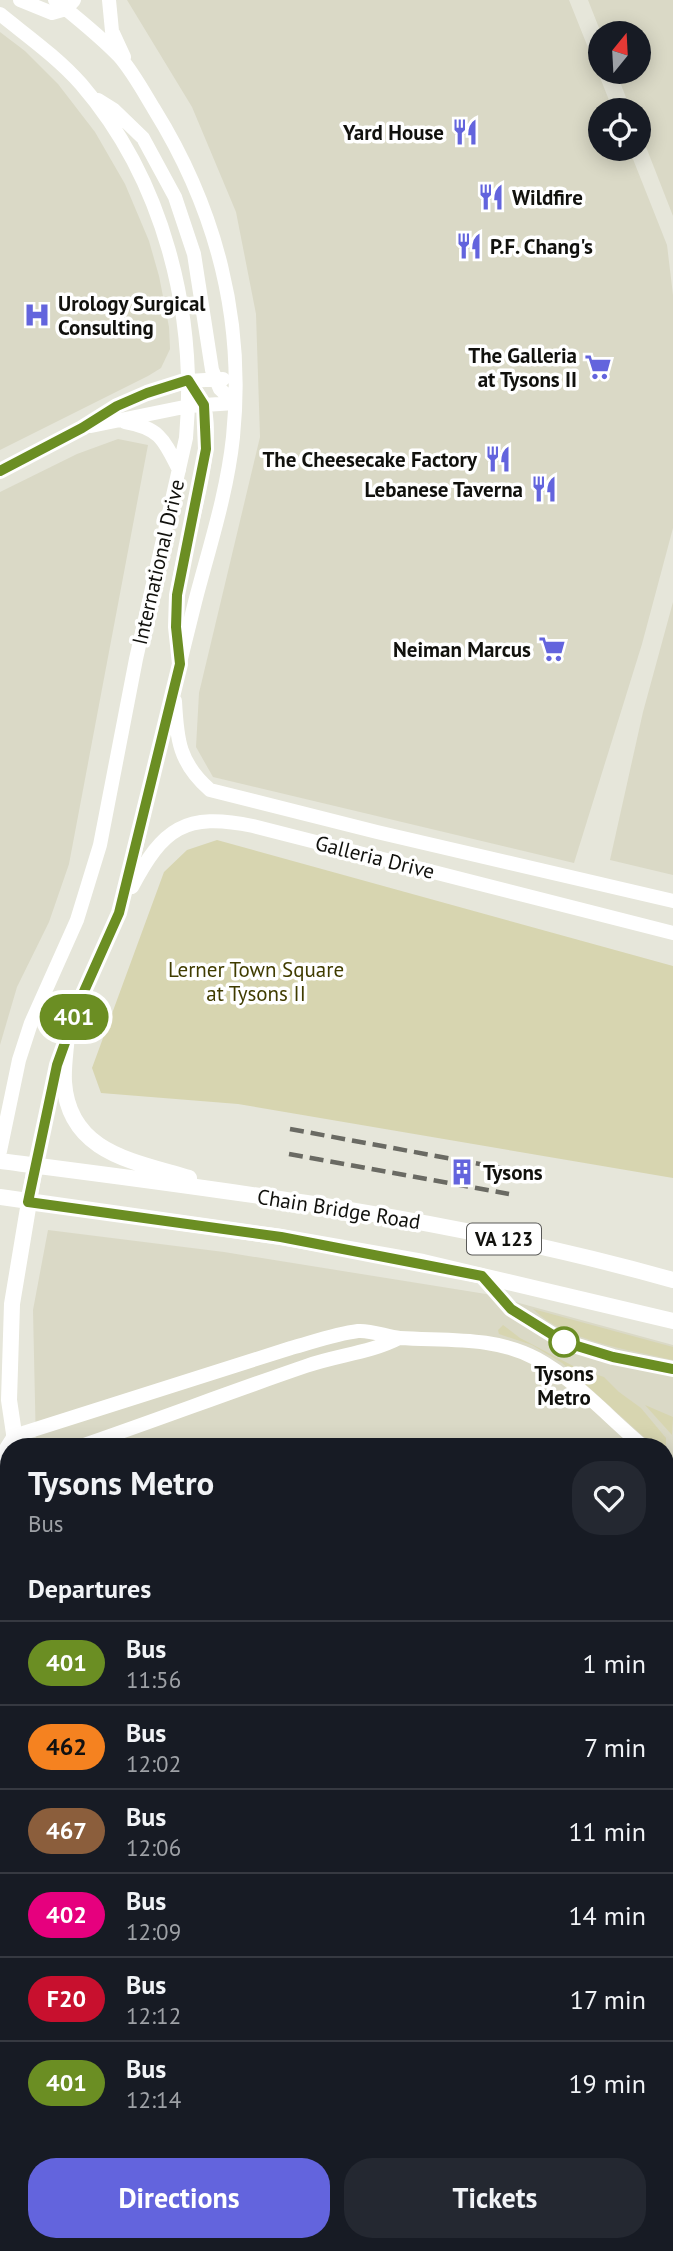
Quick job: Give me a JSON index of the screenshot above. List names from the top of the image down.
{
  "streets": {
    "main road": [
      "International Drive",
      "Galleria Drive",
      "Chain Bridge Road",
      "VA 123"
    ]
  },
  "parks": ["Lerner Town Square at Tysons II"],
  "places": {
    "restaurant": [
      "Yard House",
      "Wildfire",
      "P.F. Chang's",
      "The Cheesecake Factory",
      "Lebanese Taverna"
    ],
    "hospital": ["Urology Surgical Consulting"],
    "supermarket": ["The Galleria at Tysons II", "Neiman Marcus"],
    "building": ["Tysons"],
    "other": ["Tysons Metro"]
  },
  "lines": ["bus line 401"],
  "north": "top",
  "page": {
    "on_map": "401",
    "heading": [
      ["Tysons Metro", "Bus"],
      "Departures"
    ],
    "list": [
      {
        "mark": "401",
        "name": "Bus",
        "note": "11:56",
        "value": "1 min"
      },
      {
        "mark": "462",
        "name": "Bus",
        "note": "12:02",
        "value": "7 min"
      },
      {
        "mark": "467",
        "name": "Bus",
        "note": "12:06",
        "value": "11 min"
      },
      {
        "mark": "402",
        "name": "Bus",
        "note": "12:09",
        "value": "14 min"
      },
      {
        "mark": "F20",
        "name": "Bus",
        "note": "12:12",
        "value": "17 min"
      },
      {
        "mark": "401",
        "name": "Bus",
        "note": "12:14",
        "value": "19 min"
      }
    ],
    "buttons": ["Directions", "Tickets"]
  }
}
